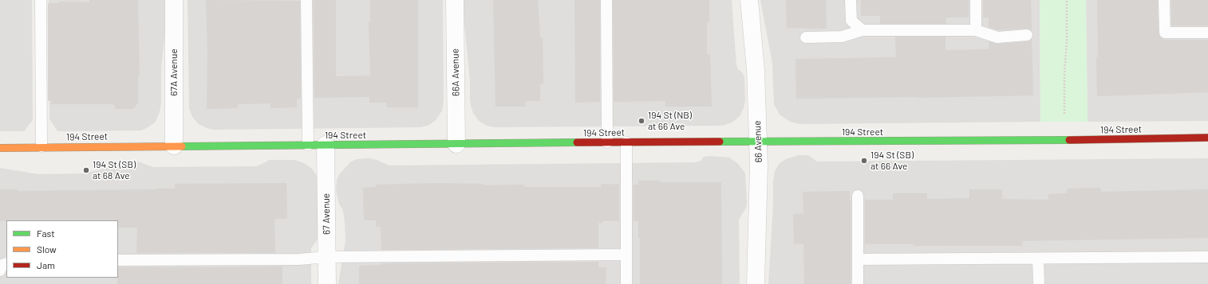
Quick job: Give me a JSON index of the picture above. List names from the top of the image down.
{
  "streets": {
    "street": [
      "67A Avenue",
      "66A Avenue",
      "194 Street",
      "66 Avenue",
      "67 Avenue"
    ]
  },
  "crossings": [
    ["67A Avenue", "194 Street"],
    ["66A Avenue", "194 Street"],
    ["194 Street", "66 Avenue"],
    ["194 Street", "67 Avenue"]
  ],
  "places": ["194 St (NB) at 66 Ave", "194 St (SB) at 66 Ave", "194 St (SB) at 68 Ave"],
  "legend": ["Fast", "Slow", "Jam"]
}
